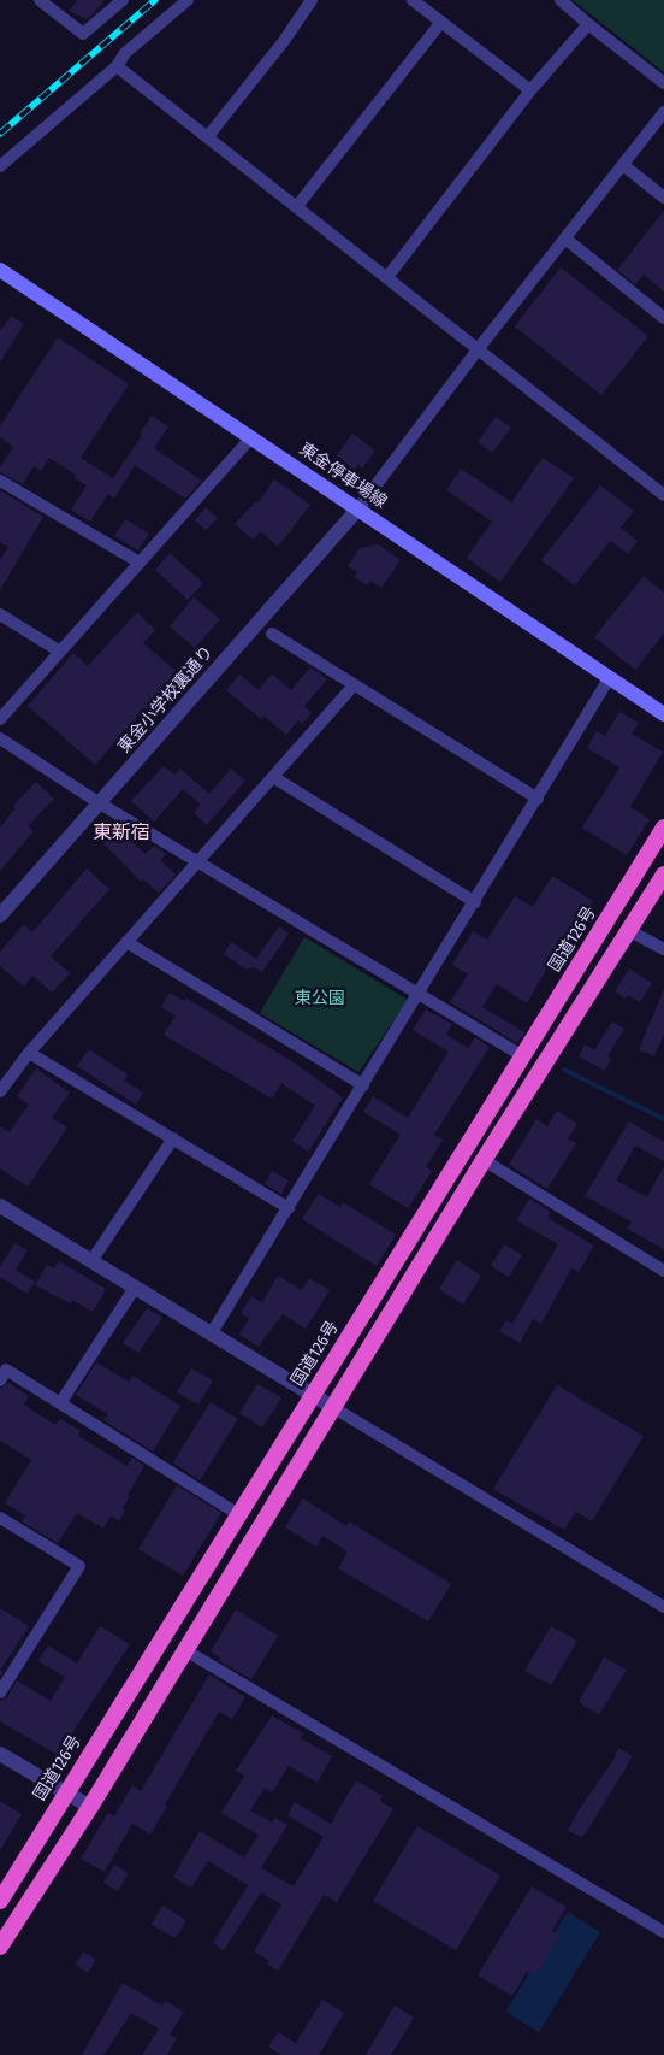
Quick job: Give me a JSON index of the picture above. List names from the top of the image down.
{
  "streets": {
    "highway": ["国道126号"],
    "main road": ["東金停車場線"],
    "street": ["東金小学校裏通り"]
  },
  "crossings": [
    ["東金停車場線", "東金小学校裏通り"]
  ],
  "districts": ["東新宿"],
  "parks": ["東公園"]
}
